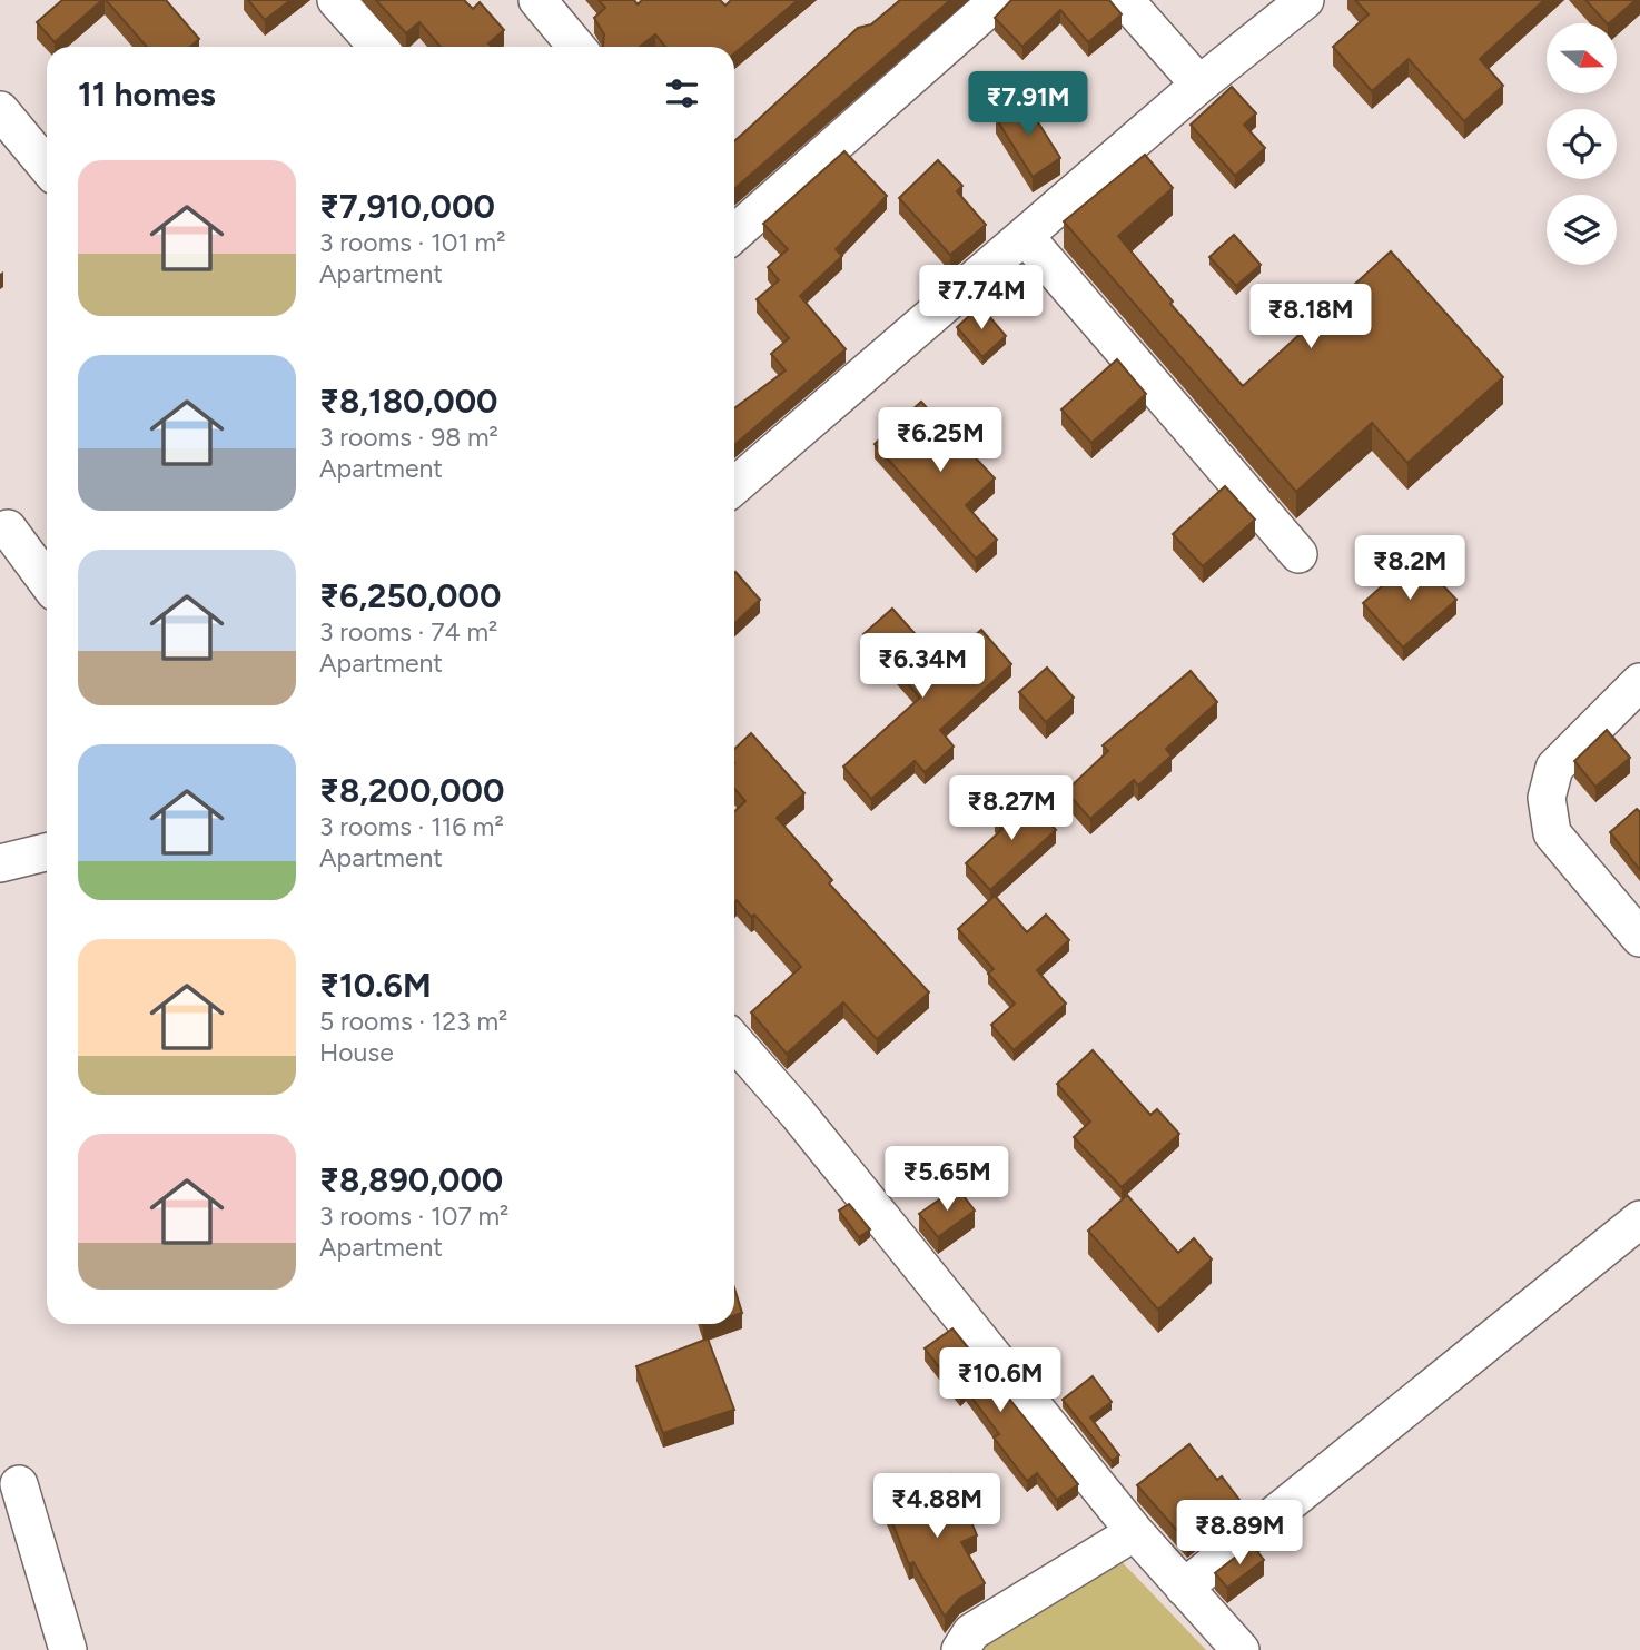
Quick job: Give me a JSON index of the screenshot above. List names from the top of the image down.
{
  "north": "right",
  "page": {
    "heading": "11 homes",
    "price": [
      "₹7.91M",
      "₹7.74M",
      "₹8.18M",
      "₹6.25M",
      "₹8.2M",
      "₹6.34M",
      "₹8.27M",
      "₹5.65M",
      "₹10.6M",
      "₹4.88M",
      "₹8.89M"
    ],
    "list": [
      {
        "name": "₹7,910,000",
        "note": "3 rooms · 101 m² · Apartment"
      },
      {
        "name": "₹8,180,000",
        "note": "3 rooms · 98 m² · Apartment"
      },
      {
        "name": "₹6,250,000",
        "note": "3 rooms · 74 m² · Apartment"
      },
      {
        "name": "₹8,200,000",
        "note": "3 rooms · 116 m² · Apartment"
      },
      {
        "name": "₹10.6M",
        "note": "5 rooms · 123 m² · House"
      },
      {
        "name": "₹8,890,000",
        "note": "3 rooms · 107 m² · Apartment"
      }
    ]
  }
}
